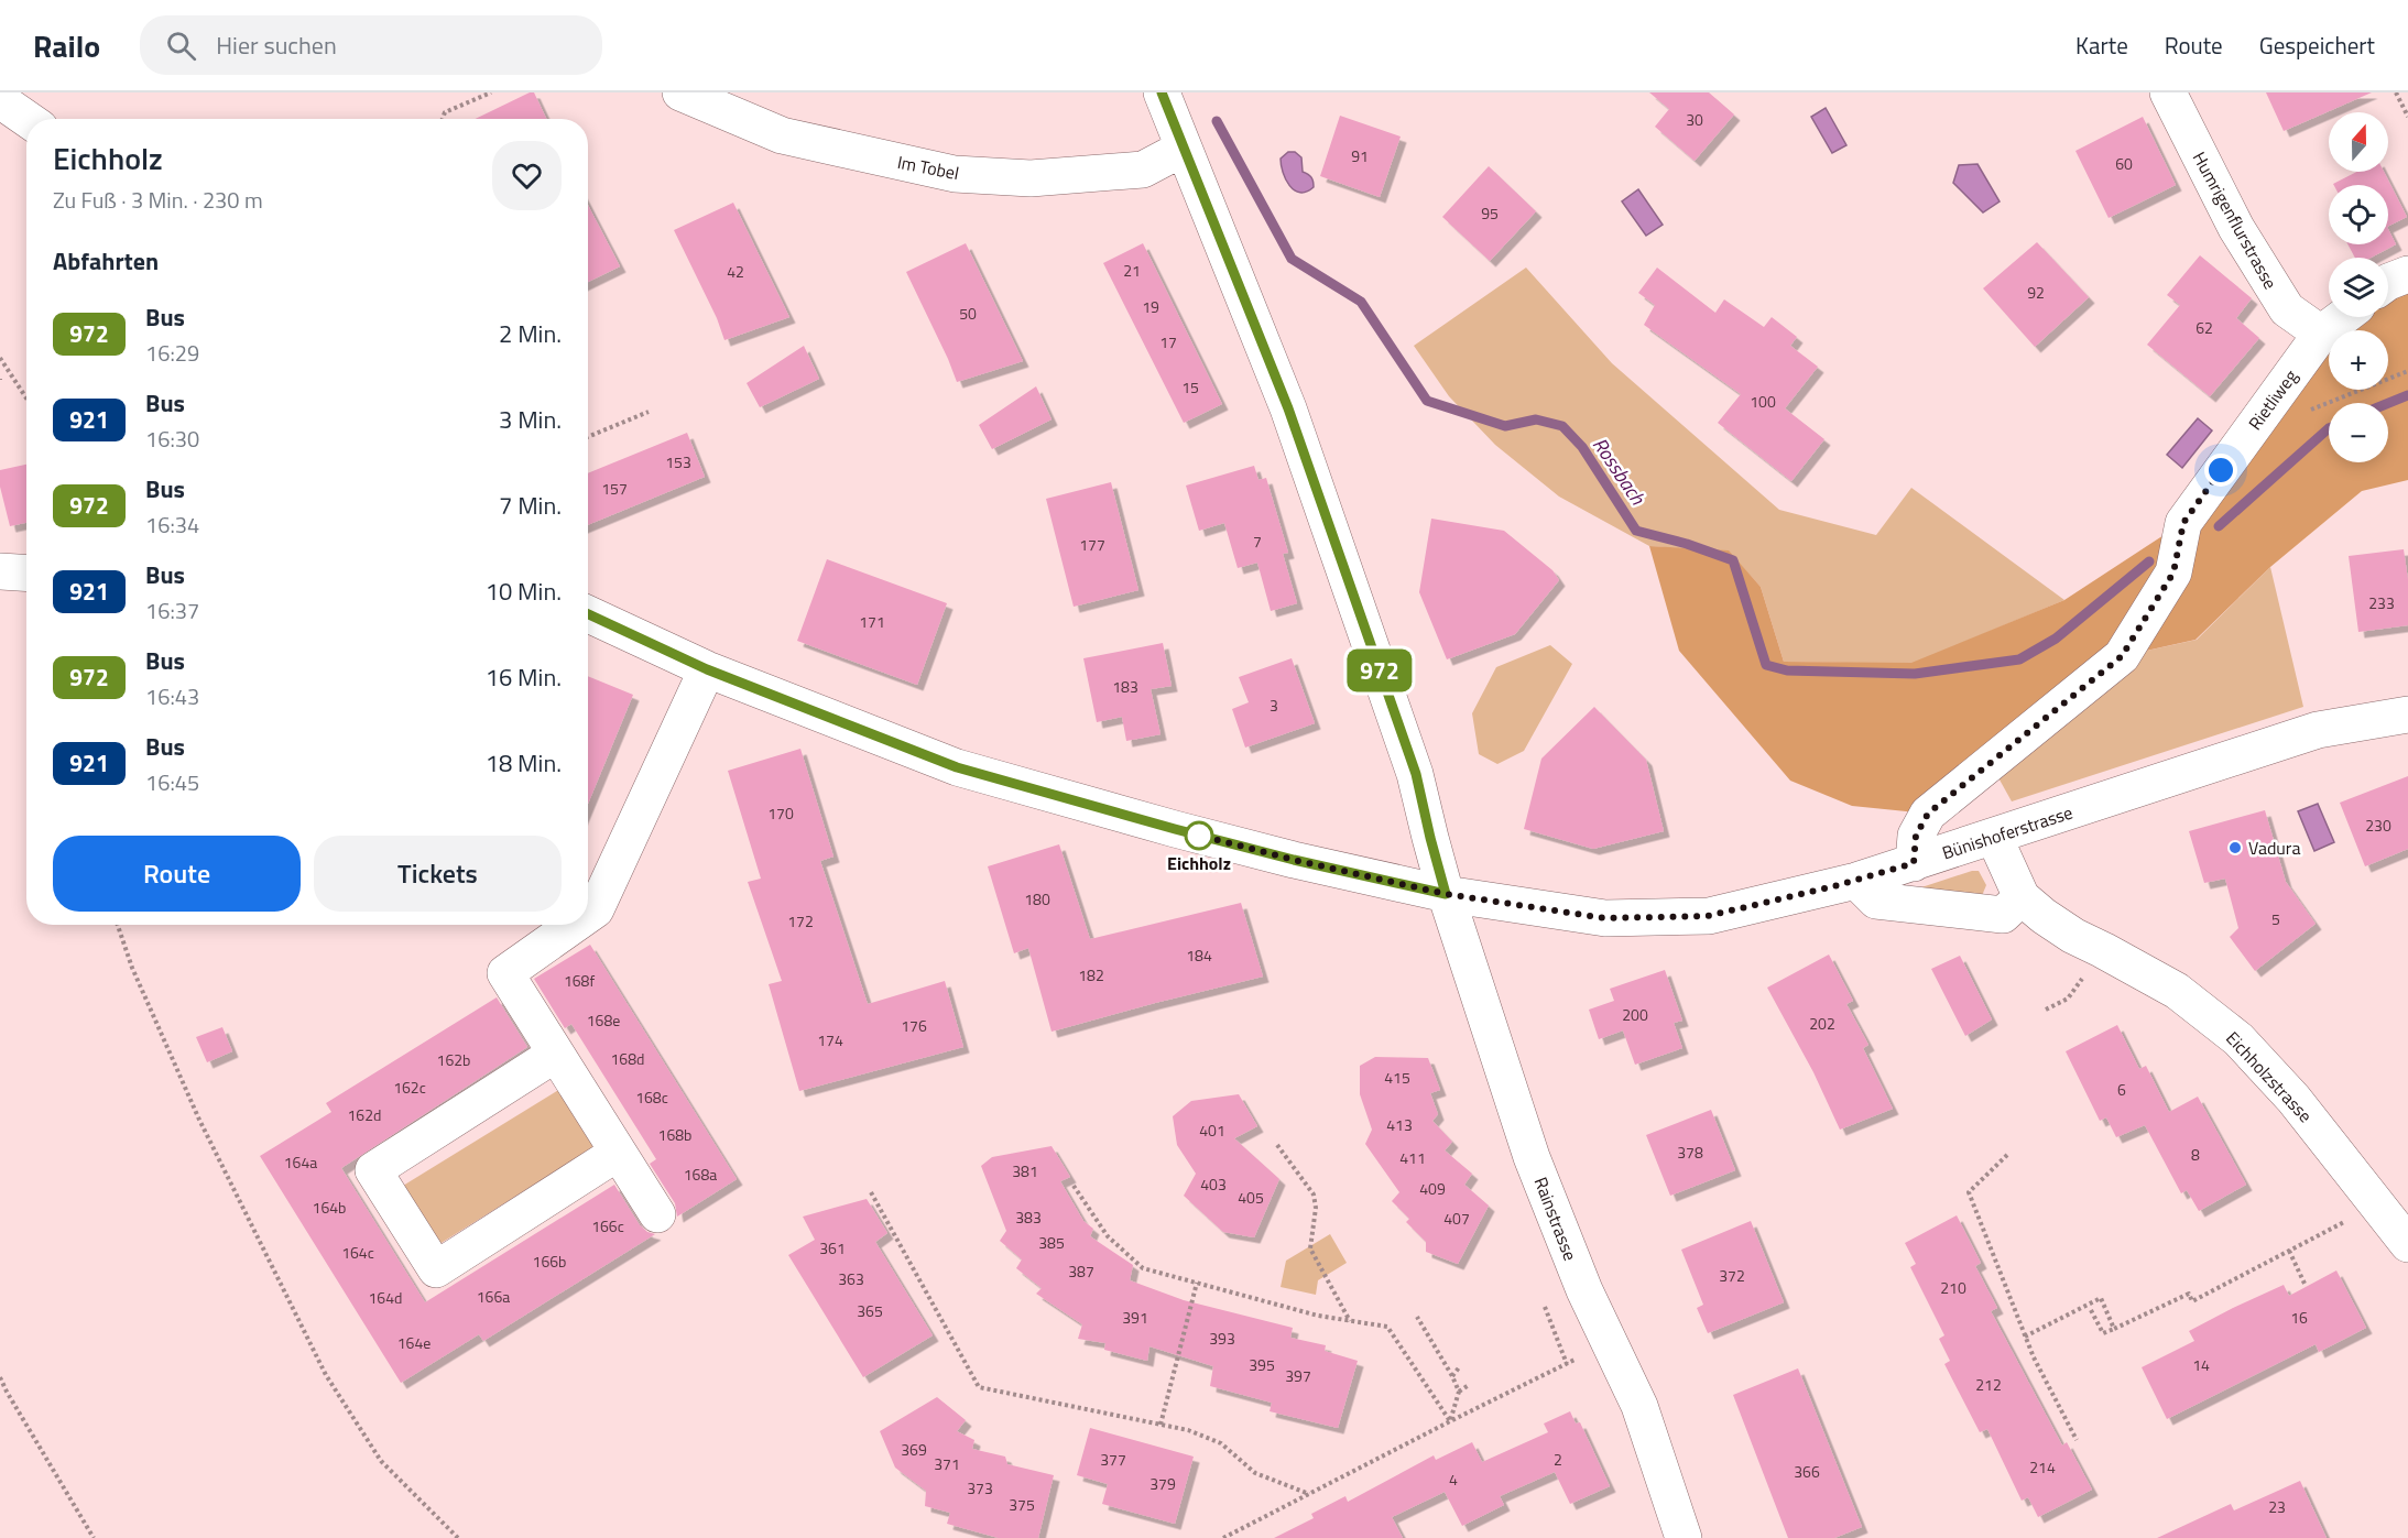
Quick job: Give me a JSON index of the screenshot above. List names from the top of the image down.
{
  "streets": {
    "street": [
      "Im Tobel",
      "Humrigenflurstrasse",
      "Rietliweg",
      "Bünishoferstrasse",
      "Eichholzstrasse",
      "Rainstrasse"
    ]
  },
  "crossings": [
    ["Im Tobel", "Rainstrasse"],
    ["Humrigenflurstrasse", "Rietliweg"],
    ["Rietliweg", "Bünishoferstrasse"],
    ["Bünishoferstrasse", "Eichholzstrasse"],
    ["Bünishoferstrasse", "Rainstrasse"]
  ],
  "water": ["Rossbach"],
  "places": ["Eichholz", "Vadura"],
  "lines": ["bus line 972"],
  "house_numbers": [
    "30",
    "91",
    "60",
    "95",
    "21",
    "42",
    "92",
    "19",
    "50",
    "62",
    "17",
    "15",
    "100",
    "153",
    "157",
    "7",
    "177",
    "233",
    "171",
    "183",
    "3",
    "170",
    "230",
    "180",
    "5",
    "172",
    "184",
    "182",
    "168f",
    "200",
    "168e",
    "202",
    "176",
    "174",
    "168d",
    "162b",
    "415",
    "162c",
    "6",
    "168c",
    "162d",
    "413",
    "401",
    "168b",
    "378",
    "8",
    "411",
    "164a",
    "381",
    "168a",
    "403",
    "409",
    "405",
    "164b",
    "383",
    "407",
    "166c",
    "385",
    "361",
    "164c",
    "166b",
    "387",
    "372",
    "363",
    "210",
    "166a",
    "164d",
    "365",
    "391",
    "16",
    "393",
    "164e",
    "395",
    "14",
    "397",
    "212",
    "369",
    "377",
    "2",
    "371",
    "214",
    "366",
    "4",
    "379",
    "373",
    "375",
    "23"
  ],
  "north": "top",
  "page": {
    "header": "Railo",
    "search": "Hier suchen",
    "nav": ["Karte", "Route", "Gespeichert"],
    "on_map": "972",
    "map_buttons": ["+", "−"],
    "heading": [
      ["Eichholz", "Zu Fuß · 3 Min. · 230 m"],
      "Abfahrten"
    ],
    "list": [
      {
        "mark": "972",
        "name": "Bus",
        "note": "16:29",
        "value": "2 Min."
      },
      {
        "mark": "921",
        "name": "Bus",
        "note": "16:30",
        "value": "3 Min."
      },
      {
        "mark": "972",
        "name": "Bus",
        "note": "16:34",
        "value": "7 Min."
      },
      {
        "mark": "921",
        "name": "Bus",
        "note": "16:37",
        "value": "10 Min."
      },
      {
        "mark": "972",
        "name": "Bus",
        "note": "16:43",
        "value": "16 Min."
      },
      {
        "mark": "921",
        "name": "Bus",
        "note": "16:45",
        "value": "18 Min."
      }
    ],
    "buttons": ["Route", "Tickets"]
  }
}
